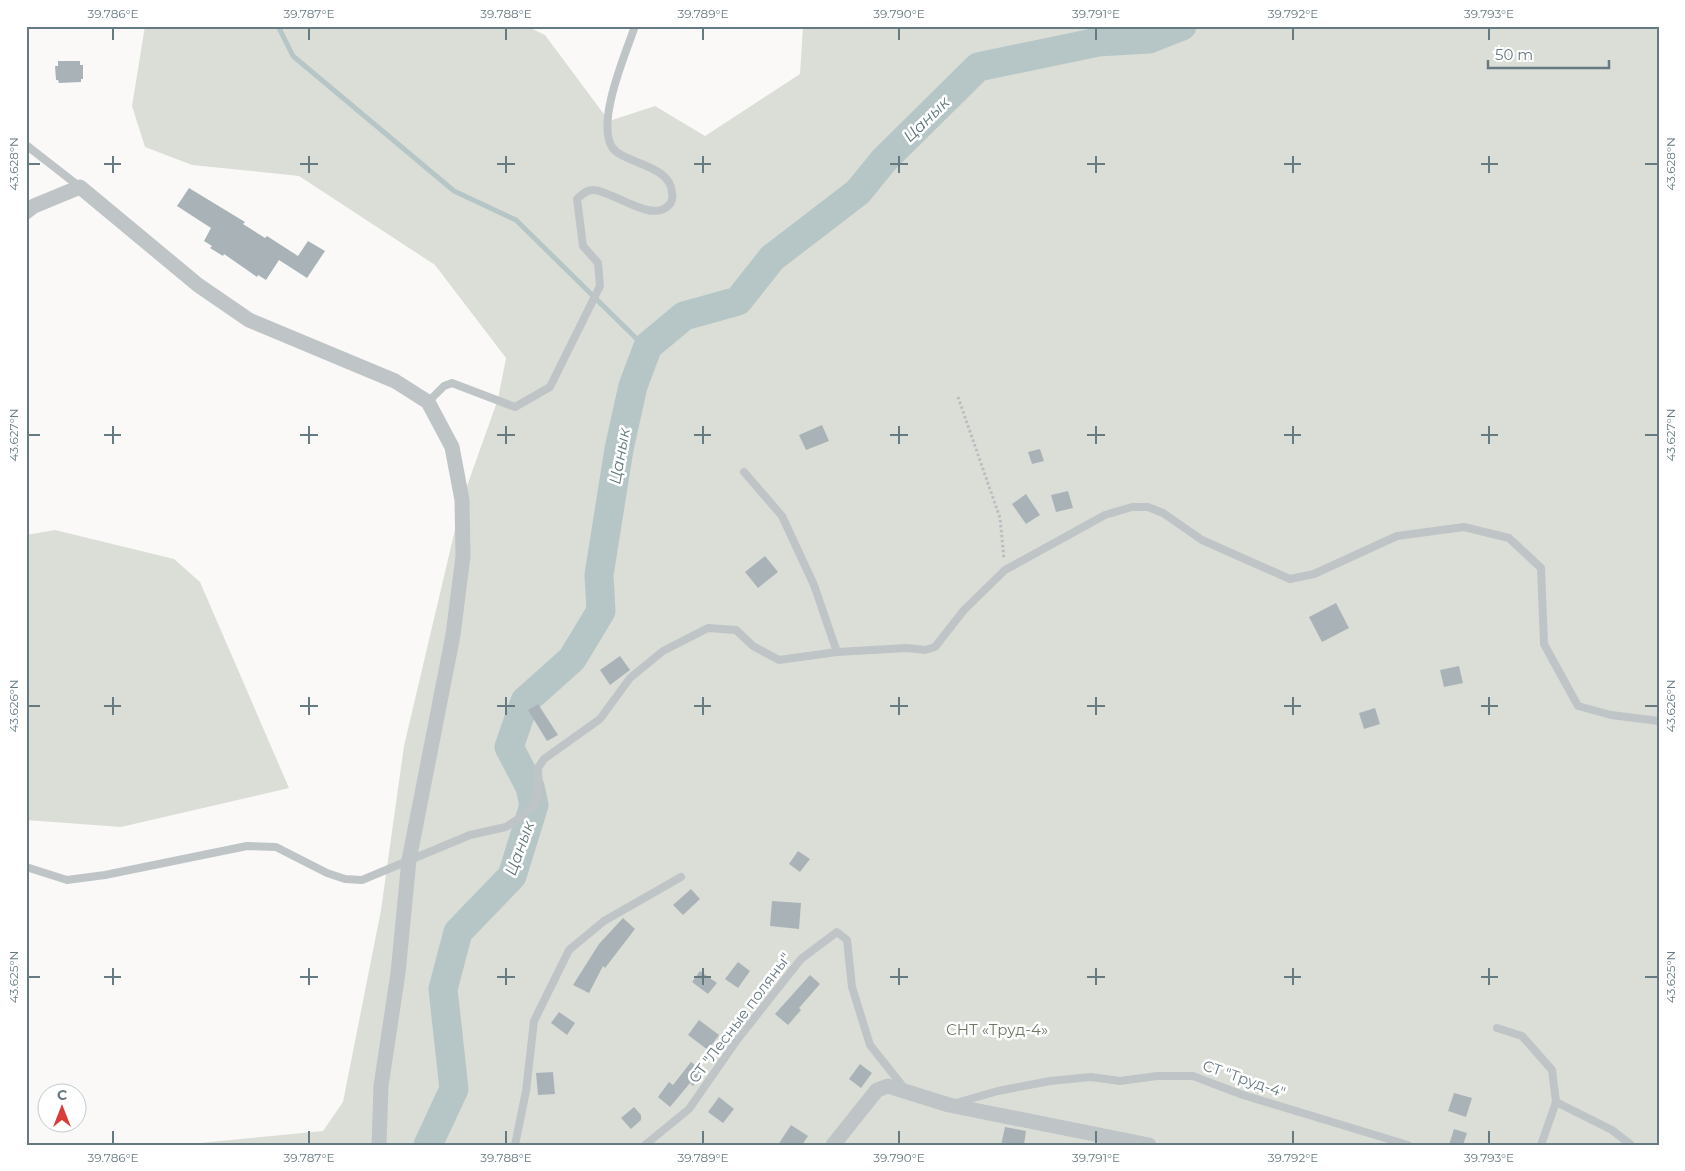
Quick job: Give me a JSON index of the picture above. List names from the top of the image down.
{
  "streets": {
    "lane": ["СТ \"Лесные поляны\"", "СТ \"Труд-4\""]
  },
  "water": ["Цанык"],
  "parks": ["СНТ «Труд-4»"],
  "scale_bar": "50 m",
  "north": "top",
  "coordinates": [
    "39.786°E",
    "39.787°E",
    "39.788°E",
    "39.789°E",
    "39.790°E",
    "39.791°E",
    "39.792°E",
    "39.793°E",
    "43.628°N",
    "43.627°N",
    "43.626°N",
    "43.625°N"
  ]
}
